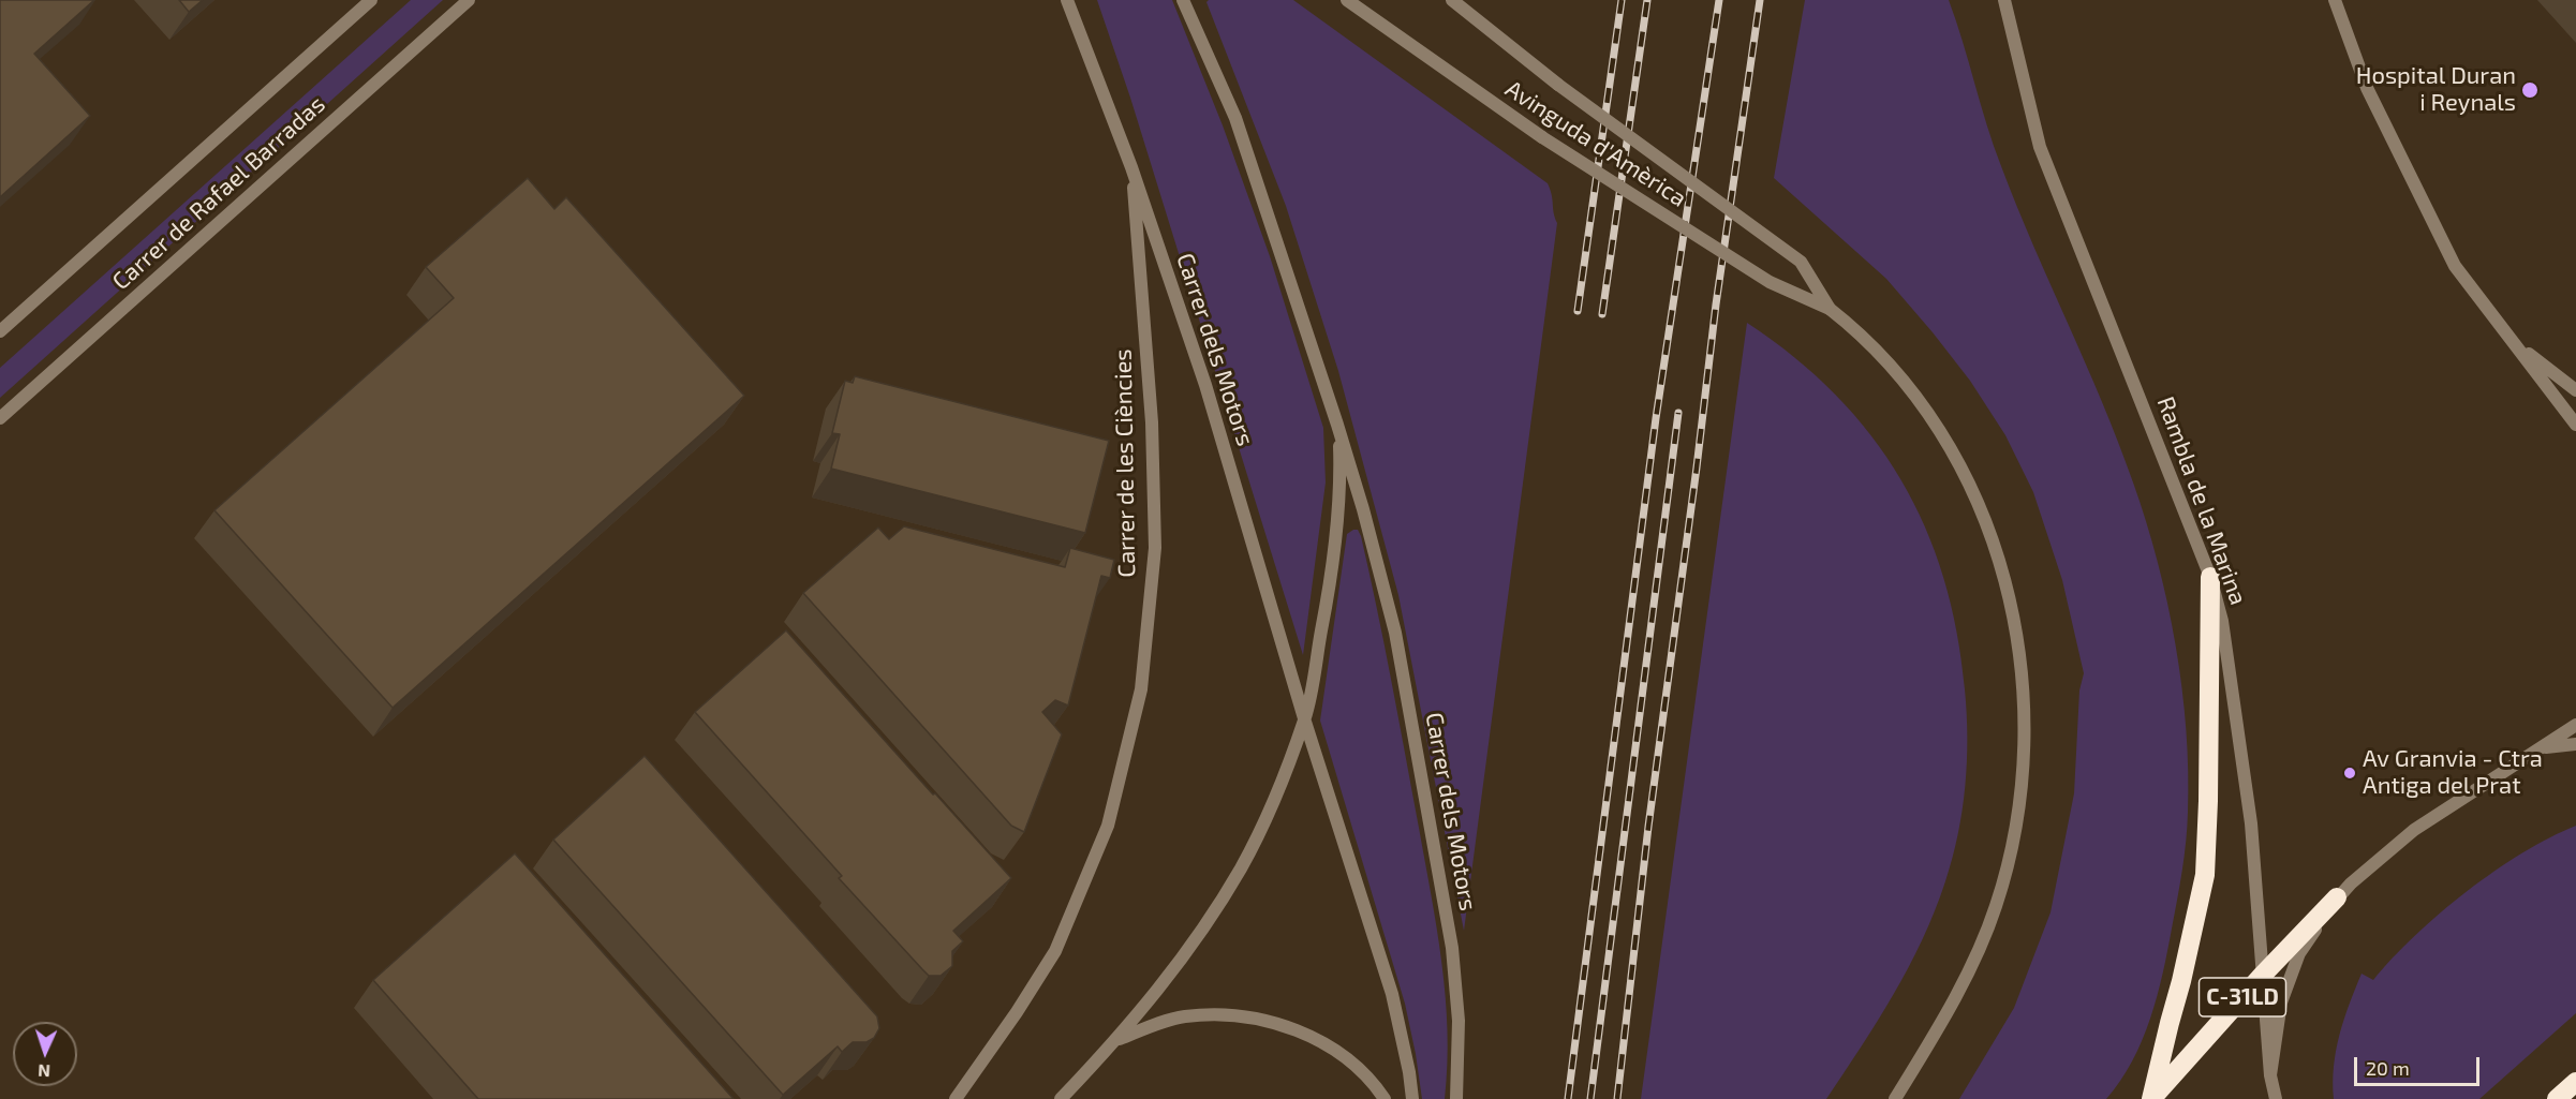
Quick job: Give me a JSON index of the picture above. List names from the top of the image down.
{
  "streets": {
    "highway": ["C-31LD"],
    "street": [
      "Avinguda d'Amèrica",
      "Carrer de Rafael Barradas",
      "Carrer dels Motors",
      "Carrer de les Ciències",
      "Rambla de la Marina"
    ]
  },
  "crossings": [
    ["Carrer dels Motors", "Carrer de les Ciències"],
    ["Rambla de la Marina", "C-31LD"]
  ],
  "places": ["Hospital Duran i Reynals", "Av Granvia - Ctra Antiga del Prat"],
  "scale_bar": "20 m",
  "north": "bottom"
}
